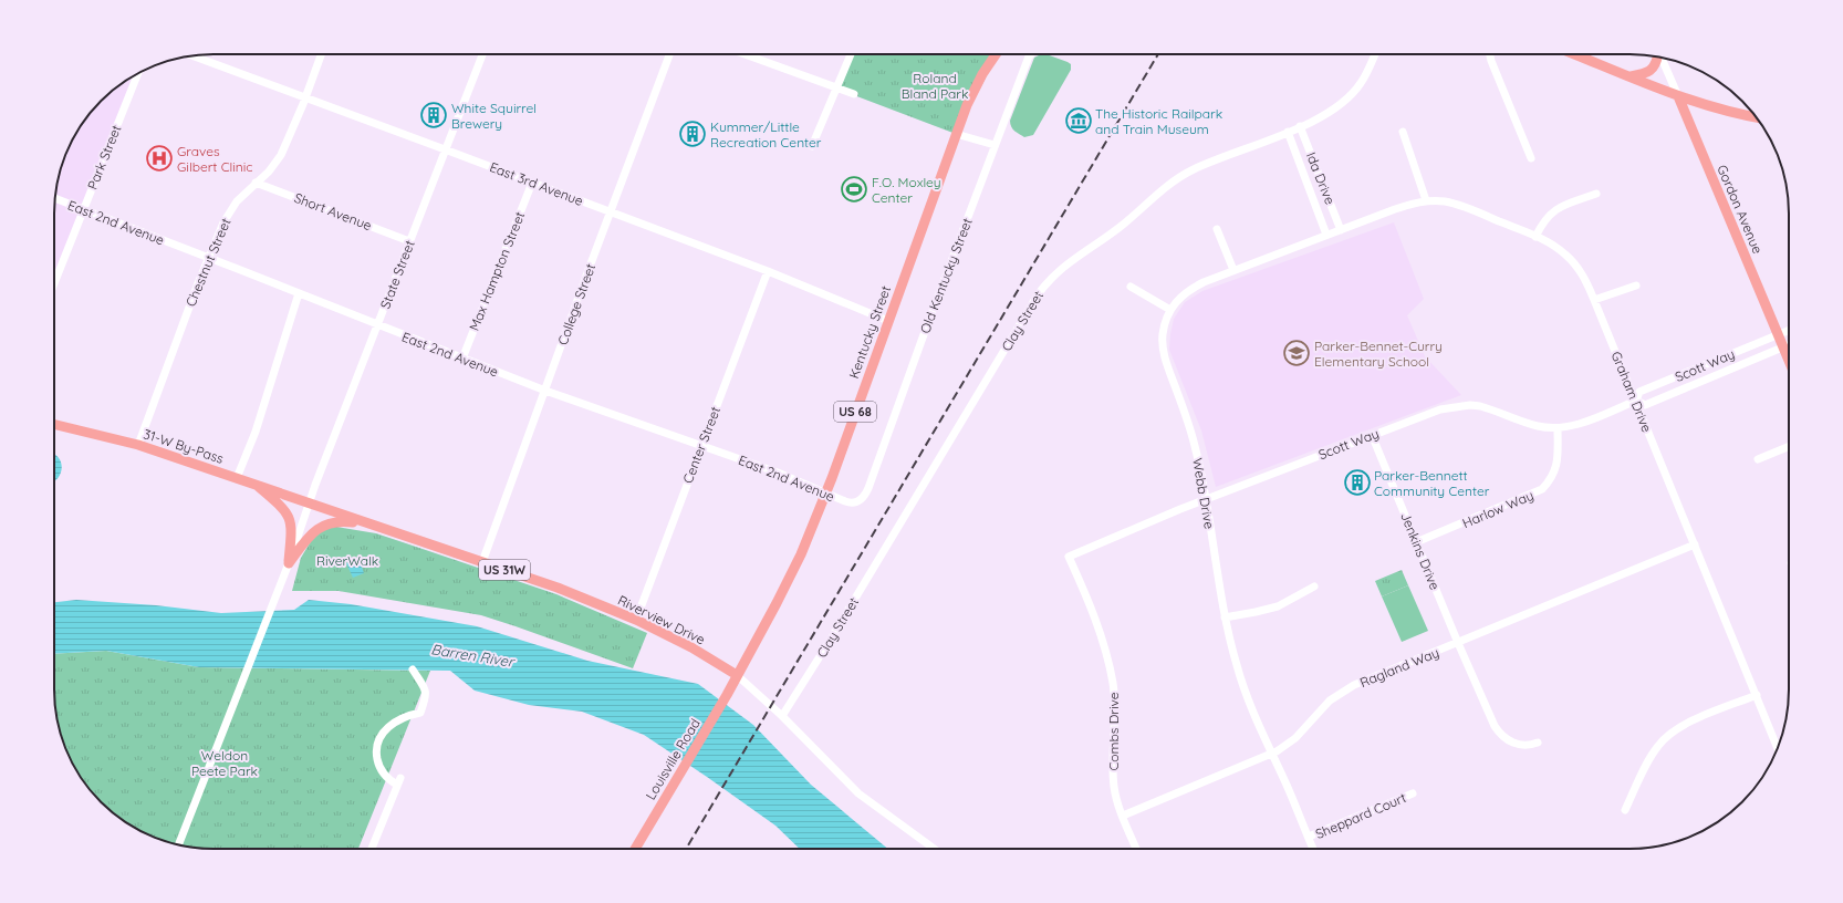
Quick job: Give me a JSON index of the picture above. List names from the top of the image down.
{
  "streets": {
    "main road": [
      "Gordon Avenue",
      "Kentucky Street",
      "US 68",
      "31-W By-Pass",
      "US 31W",
      "Riverview Drive",
      "Louisville Road"
    ],
    "street": [
      "Park Street",
      "Ida Drive",
      "East 3rd Avenue",
      "Short Avenue",
      "East 2nd Avenue",
      "Chestnut Street",
      "Max Hampton Street",
      "State Street",
      "Old Kentucky Street",
      "College Street",
      "Clay Street",
      "Scott Way",
      "Graham Drive",
      "Center Street",
      "Webb Drive",
      "Harlow Way",
      "Jenkins Drive",
      "Ragland Way",
      "Combs Drive",
      "Sheppard Court"
    ]
  },
  "crossings": [
    ["Park Street", "East 2nd Avenue"],
    ["Ida Drive", "Clay Street"],
    ["Ida Drive", "Graham Drive"],
    ["Ida Drive", "Webb Drive"],
    ["East 3rd Avenue", "Chestnut Street"],
    ["East 3rd Avenue", "Max Hampton Street"],
    ["East 3rd Avenue", "State Street"],
    ["East 3rd Avenue", "College Street"],
    ["East 3rd Avenue", "Kentucky Street"],
    ["East 3rd Avenue", "Center Street"],
    ["Gordon Avenue", "Scott Way"],
    ["Short Avenue", "Chestnut Street"],
    ["Short Avenue", "State Street"],
    ["East 2nd Avenue", "Chestnut Street"],
    ["East 2nd Avenue", "Max Hampton Street"],
    ["East 2nd Avenue", "State Street"],
    ["East 2nd Avenue", "Old Kentucky Street"],
    ["East 2nd Avenue", "College Street"],
    ["East 2nd Avenue", "Kentucky Street"],
    ["East 2nd Avenue", "Center Street"],
    ["Chestnut Street", "31-W By-Pass"],
    ["State Street", "31-W By-Pass"],
    ["State Street", "Riverview Drive"],
    ["College Street", "Riverview Drive"],
    ["Clay Street", "Riverview Drive"],
    ["Kentucky Street", "Riverview Drive"],
    ["Kentucky Street", "Louisville Road"],
    ["Scott Way", "Graham Drive"],
    ["Scott Way", "Webb Drive"],
    ["Scott Way", "Harlow Way"],
    ["Scott Way", "Jenkins Drive"],
    ["Scott Way", "Combs Drive"],
    ["Graham Drive", "Webb Drive"],
    ["Graham Drive", "Ragland Way"],
    ["Center Street", "Riverview Drive"],
    ["31-W By-Pass", "Riverview Drive"],
    ["Webb Drive", "Ragland Way"],
    ["Webb Drive", "Sheppard Court"],
    ["Harlow Way", "Jenkins Drive"],
    ["Jenkins Drive", "Ragland Way"],
    ["Riverview Drive", "Louisville Road"],
    ["Ragland Way", "Combs Drive"]
  ],
  "water": ["Barren River"],
  "parks": ["Roland Bland Park", "RiverWalk", "Weldon Peete Park"],
  "places": {
    "building": ["White Squirrel Brewery", "Kummer/Little Recreation Center", "Parker-Bennett Community Center"],
    "museum": ["The Historic Railpark and Train Museum"],
    "hospital": ["Graves Gilbert Clinic"],
    "sports": ["F.O. Moxley Center"],
    "school or university": ["Parker-Bennet-Curry Elementary School"]
  }
}
